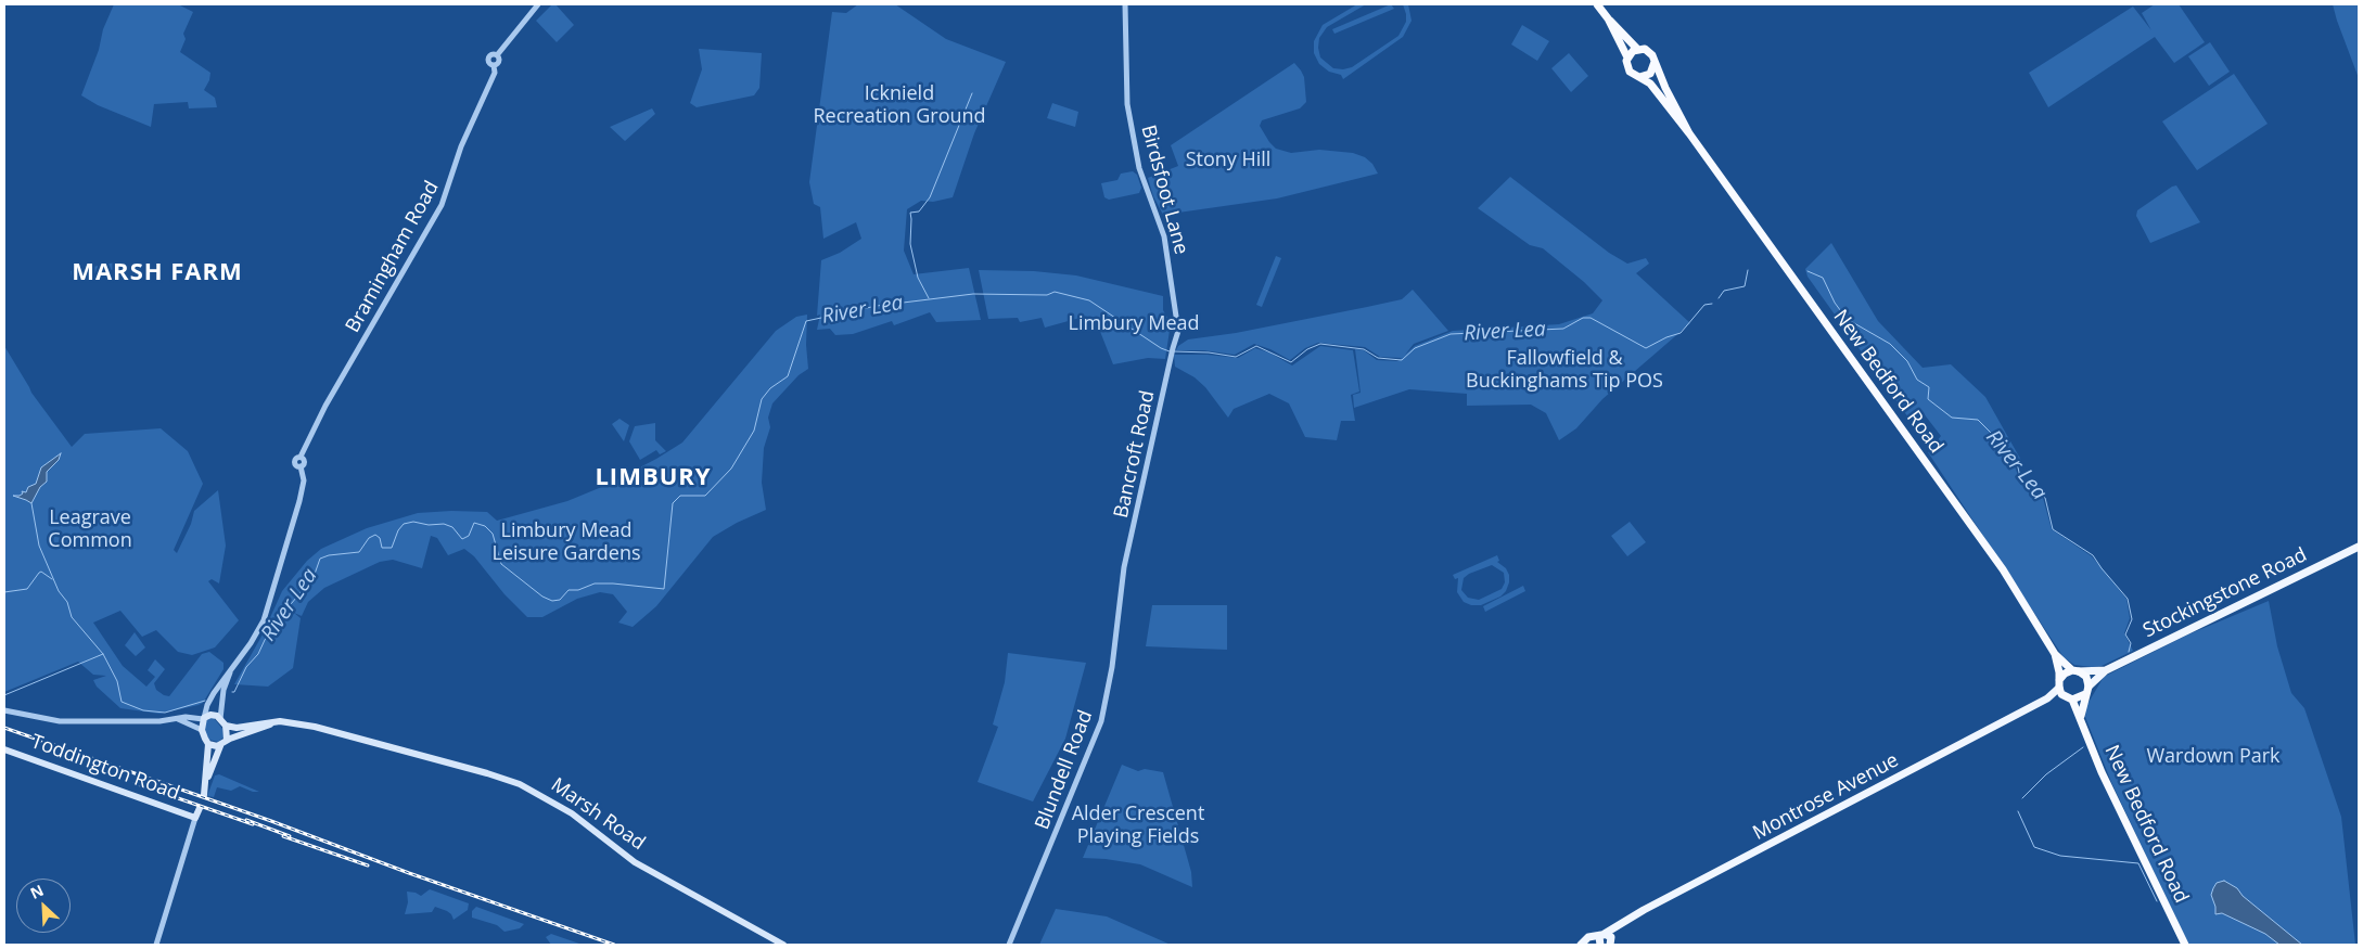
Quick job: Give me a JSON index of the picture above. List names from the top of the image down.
{
  "streets": {
    "highway": ["New Bedford Road"],
    "main road": [
      "Stockingstone Road",
      "Toddington Road",
      "Montrose Avenue",
      "Marsh Road"
    ],
    "street": [
      "Birdsfoot Lane",
      "Bramingham Road",
      "Bancroft Road",
      "Blundell Road"
    ]
  },
  "crossings": [
    ["Birdsfoot Lane", "Bancroft Road"],
    ["New Bedford Road", "Stockingstone Road"],
    ["New Bedford Road", "Montrose Avenue"],
    ["Bancroft Road", "Blundell Road"],
    ["Stockingstone Road", "Montrose Avenue"]
  ],
  "districts": ["MARSH FARM", "LIMBURY"],
  "water": ["River Lea"],
  "parks": [
    "Icknield Recreation Ground",
    "Stony Hill",
    "Limbury Mead",
    "Fallowfield & Buckinghams Tip POS",
    "Leagrave Common",
    "Limbury Mead Leisure Gardens",
    "Wardown Park",
    "Alder Crescent Playing Fields"
  ],
  "north": "top left"
}
